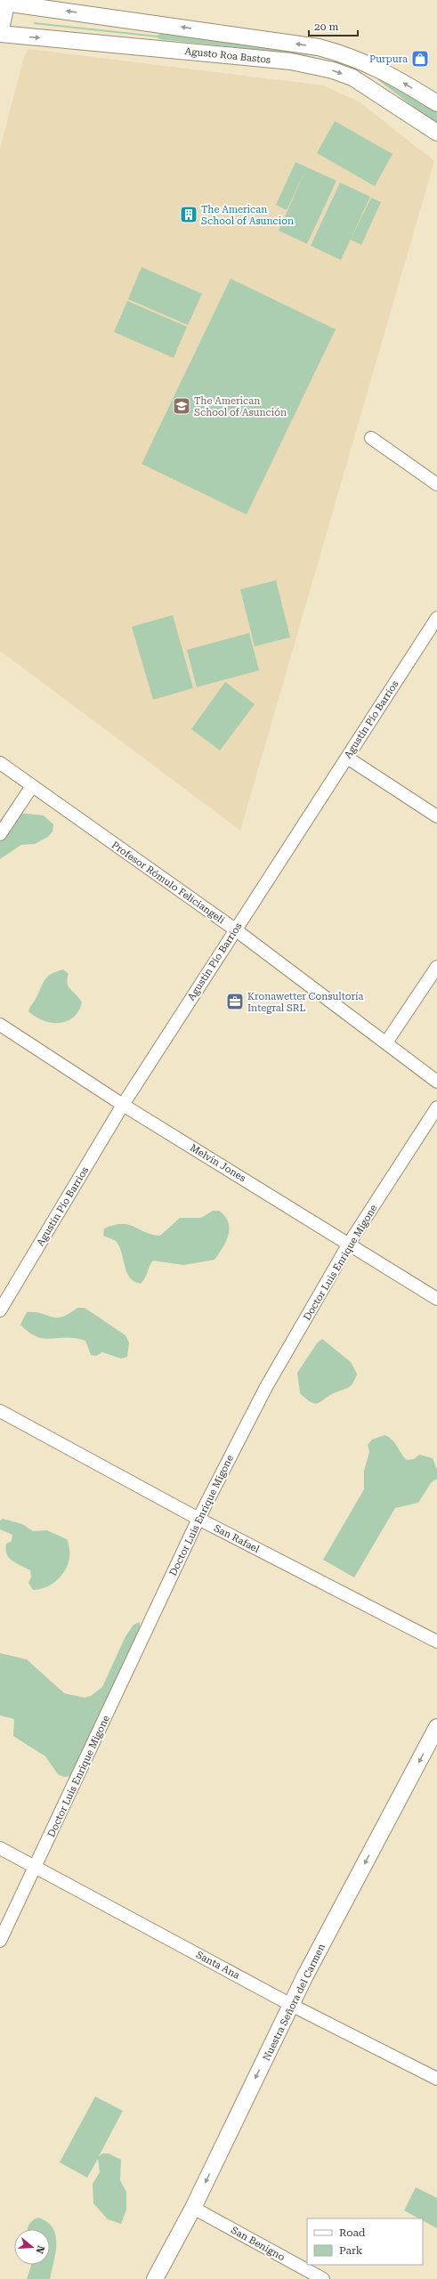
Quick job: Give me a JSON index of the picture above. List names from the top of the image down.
{
  "streets": {
    "street": [
      "Agusto Roa Bastos",
      "Agustín Pío Barrios",
      "Profesor Rómulo Feliciangeli",
      "Melvin Jones",
      "Doctor Luis Enrique Migone",
      "San Rafael",
      "Santa Ana",
      "Nuestra Señora del Carmen",
      "San Benigno"
    ]
  },
  "crossings": [
    ["Agustín Pío Barrios", "Profesor Rómulo Feliciangeli"],
    ["Agustín Pío Barrios", "Melvin Jones"],
    ["Melvin Jones", "Doctor Luis Enrique Migone"],
    ["Doctor Luis Enrique Migone", "San Rafael"],
    ["Doctor Luis Enrique Migone", "Santa Ana"],
    ["Santa Ana", "Nuestra Señora del Carmen"],
    ["Nuestra Señora del Carmen", "San Benigno"]
  ],
  "one_way": ["Nuestra Señora del Carmen"],
  "places": {
    "shop": ["Purpura"],
    "building": ["The American School of Asuncion"],
    "school or university": ["The American School of Asunción"],
    "office": ["Kronawetter Consultoría Integral SRL"]
  },
  "legend": ["Road", "Park"],
  "scale_bar": "20 m",
  "north": "right"
}
